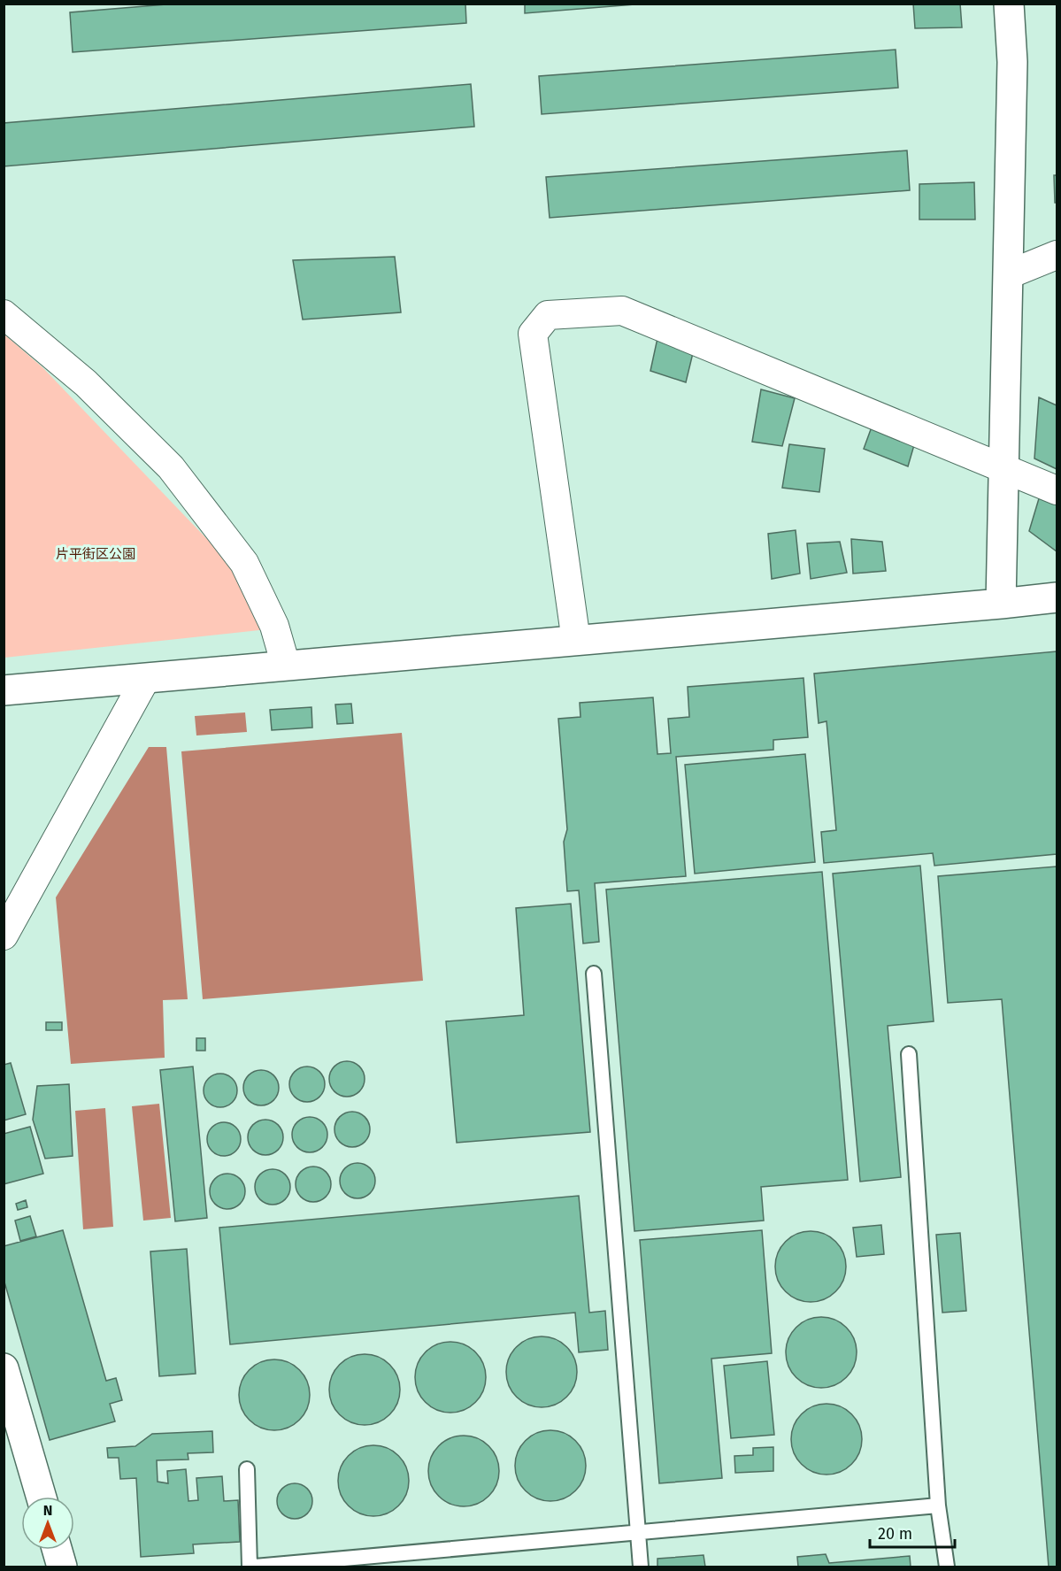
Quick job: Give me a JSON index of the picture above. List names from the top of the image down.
{
  "parks": ["片平街区公園"],
  "scale_bar": "20 m",
  "north": "top"
}
